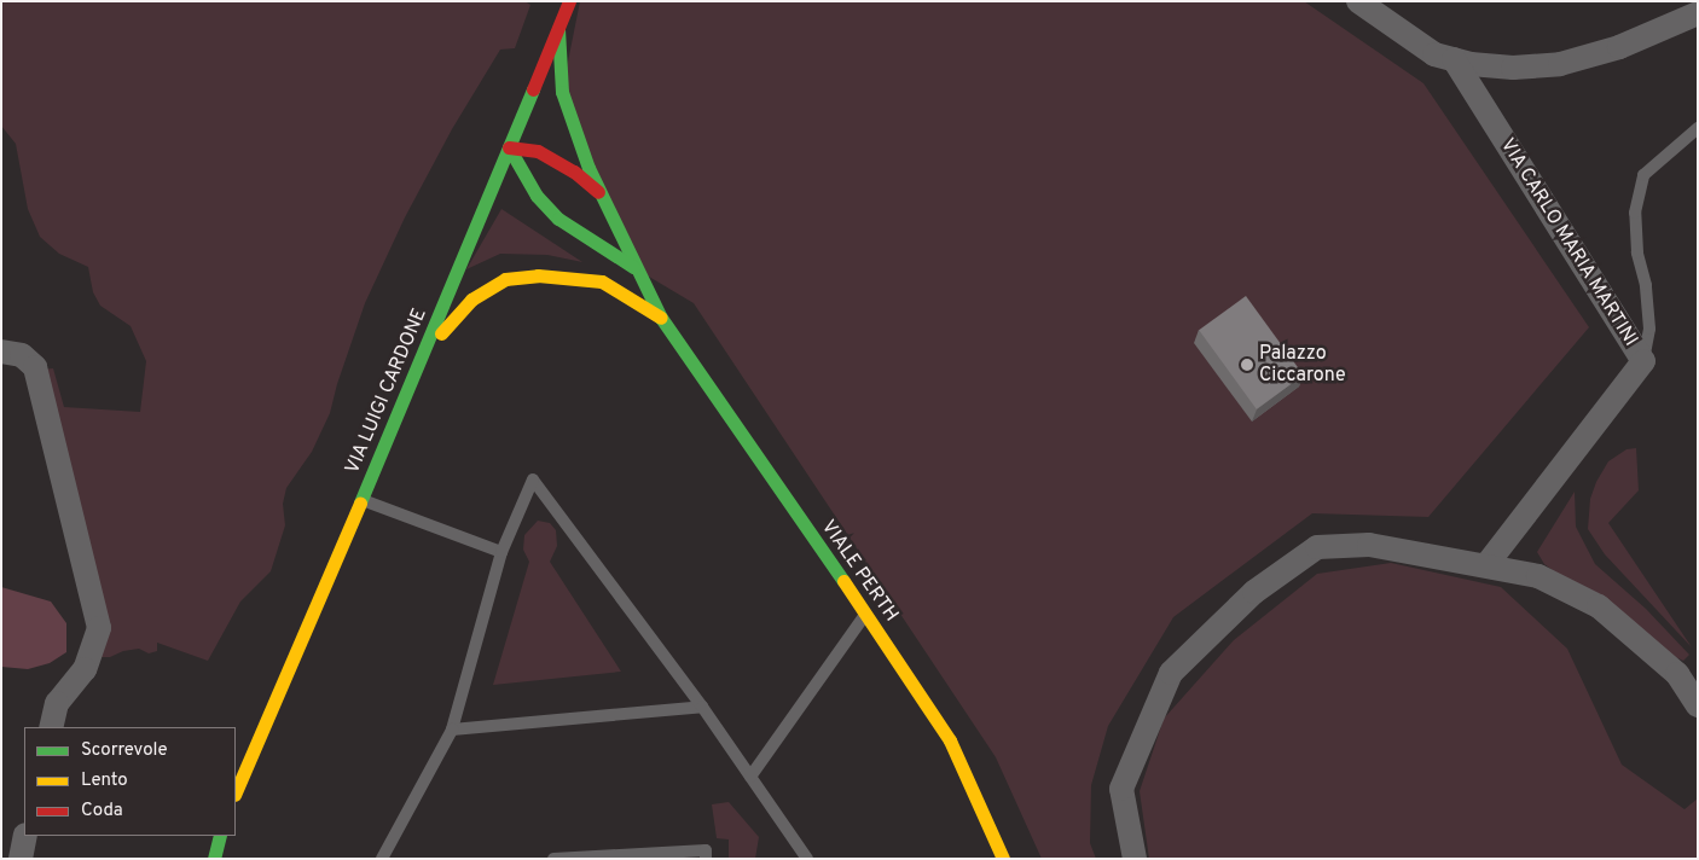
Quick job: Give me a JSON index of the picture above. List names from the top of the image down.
{
  "streets": {
    "main road": ["VIA LUIGI CARDONE", "VIALE PERTH"],
    "street": ["VIA CARLO MARIA MARTINI"]
  },
  "crossings": [
    ["VIA LUIGI CARDONE", "VIALE PERTH"]
  ],
  "places": ["Palazzo Ciccarone"],
  "legend": ["Scorrevole", "Lento", "Coda"]
}
